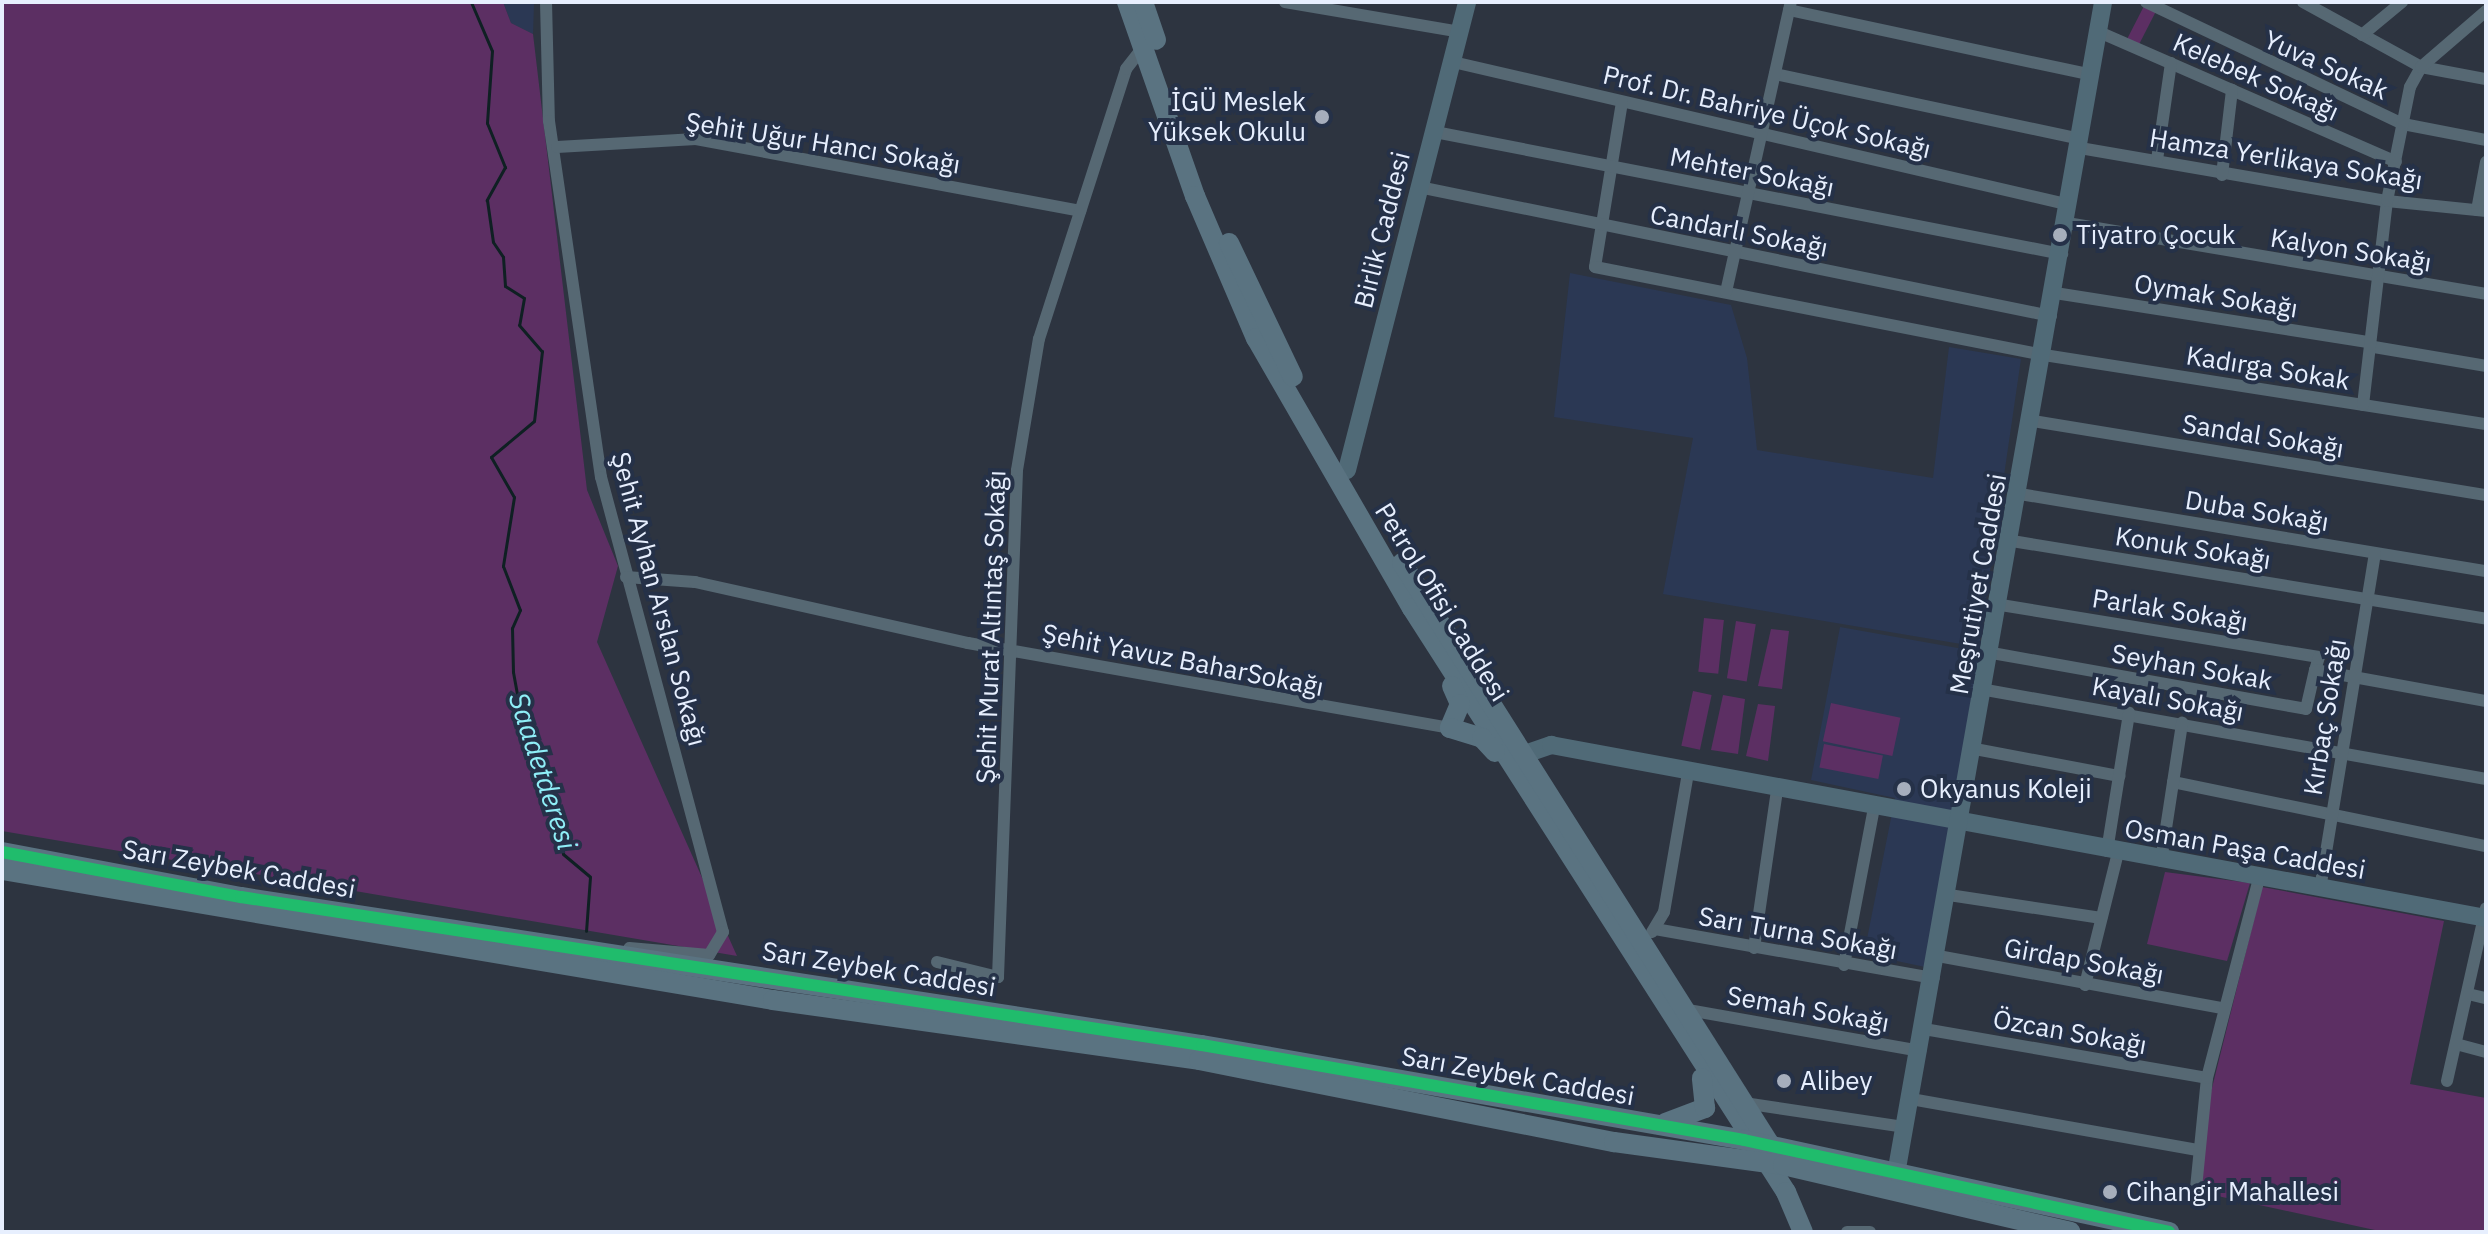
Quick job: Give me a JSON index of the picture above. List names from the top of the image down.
{
  "streets": {
    "main road": [
      "Birlik Caddesi",
      "Meşrutiyet Caddesi",
      "Petrol Ofisi Caddesi",
      "Osman Paşa Caddesi",
      "Sarı Zeybek Caddesi"
    ],
    "street": [
      "Yuva Sokak",
      "Kelebek Sokağı",
      "Prof. Dr. Bahriye Üçok Sokağı",
      "Şehit Uğur Hancı Sokağı",
      "Hamza Yerlikaya Sokağı",
      "Mehter Sokağı",
      "Candarlı Sokağı",
      "Kalyon Sokağı",
      "Oymak Sokağı",
      "Kadırga Sokak",
      "Sandal Sokağı",
      "Duba Sokağı",
      "Konuk Sokağı",
      "Şehit Ayhan Arslan Sokağı",
      "Parlak Sokağı",
      "Şehit Murat Altıntaş Sokağı",
      "Şehit Yavuz BaharSokağı",
      "Seyhan Sokak",
      "Kayalı Sokağı",
      "Kırbaç Sokağı",
      "Sarı Turna Sokağı",
      "Girdap Sokağı",
      "Semah Sokağı",
      "Özcan Sokağı"
    ]
  },
  "crossings": [
    ["Kelebek Sokağı", "Meşrutiyet Caddesi"],
    ["Prof. Dr. Bahriye Üçok Sokağı", "Birlik Caddesi"],
    ["Prof. Dr. Bahriye Üçok Sokağı", "Kalyon Sokağı"],
    ["Prof. Dr. Bahriye Üçok Sokağı", "Meşrutiyet Caddesi"],
    ["Şehit Uğur Hancı Sokağı", "Şehit Ayhan Arslan Sokağı"],
    ["Şehit Uğur Hancı Sokağı", "Şehit Murat Altıntaş Sokağı"],
    ["Hamza Yerlikaya Sokağı", "Meşrutiyet Caddesi"],
    ["Mehter Sokağı", "Birlik Caddesi"],
    ["Mehter Sokağı", "Meşrutiyet Caddesi"],
    ["Birlik Caddesi", "Candarlı Sokağı"],
    ["Birlik Caddesi", "Petrol Ofisi Caddesi"],
    ["Candarlı Sokağı", "Kadırga Sokak"],
    ["Candarlı Sokağı", "Meşrutiyet Caddesi"],
    ["Kalyon Sokağı", "Meşrutiyet Caddesi"],
    ["Oymak Sokağı", "Meşrutiyet Caddesi"],
    ["Kadırga Sokak", "Meşrutiyet Caddesi"],
    ["Sandal Sokağı", "Meşrutiyet Caddesi"],
    ["Duba Sokağı", "Meşrutiyet Caddesi"],
    ["Duba Sokağı", "Kırbaç Sokağı"],
    ["Konuk Sokağı", "Meşrutiyet Caddesi"],
    ["Konuk Sokağı", "Kırbaç Sokağı"],
    ["Meşrutiyet Caddesi", "Parlak Sokağı"],
    ["Meşrutiyet Caddesi", "Seyhan Sokak"],
    ["Meşrutiyet Caddesi", "Kayalı Sokağı"],
    ["Meşrutiyet Caddesi", "Osman Paşa Caddesi"],
    ["Meşrutiyet Caddesi", "Sarı Turna Sokağı"],
    ["Meşrutiyet Caddesi", "Girdap Sokağı"],
    ["Meşrutiyet Caddesi", "Semah Sokağı"],
    ["Meşrutiyet Caddesi", "Özcan Sokağı"],
    ["Şehit Ayhan Arslan Sokağı", "Şehit Yavuz BaharSokağı"],
    ["Şehit Ayhan Arslan Sokağı", "Sarı Zeybek Caddesi"],
    ["Petrol Ofisi Caddesi", "Osman Paşa Caddesi"],
    ["Petrol Ofisi Caddesi", "Sarı Zeybek Caddesi"],
    ["Petrol Ofisi Caddesi", "Sarı Turna Sokağı"],
    ["Petrol Ofisi Caddesi", "Semah Sokağı"],
    ["Parlak Sokağı", "Seyhan Sokak"],
    ["Şehit Murat Altıntaş Sokağı", "Şehit Yavuz BaharSokağı"],
    ["Kayalı Sokağı", "Kırbaç Sokağı"],
    ["Kırbaç Sokağı", "Osman Paşa Caddesi"]
  ],
  "water": ["Saadetderesi"],
  "places": [
    "İGÜ Meslek Yüksek Okulu",
    "Tiyatro Çocuk",
    "Okyanus Koleji",
    "Alibey",
    "Cihangir Mahallesi"
  ]
}
